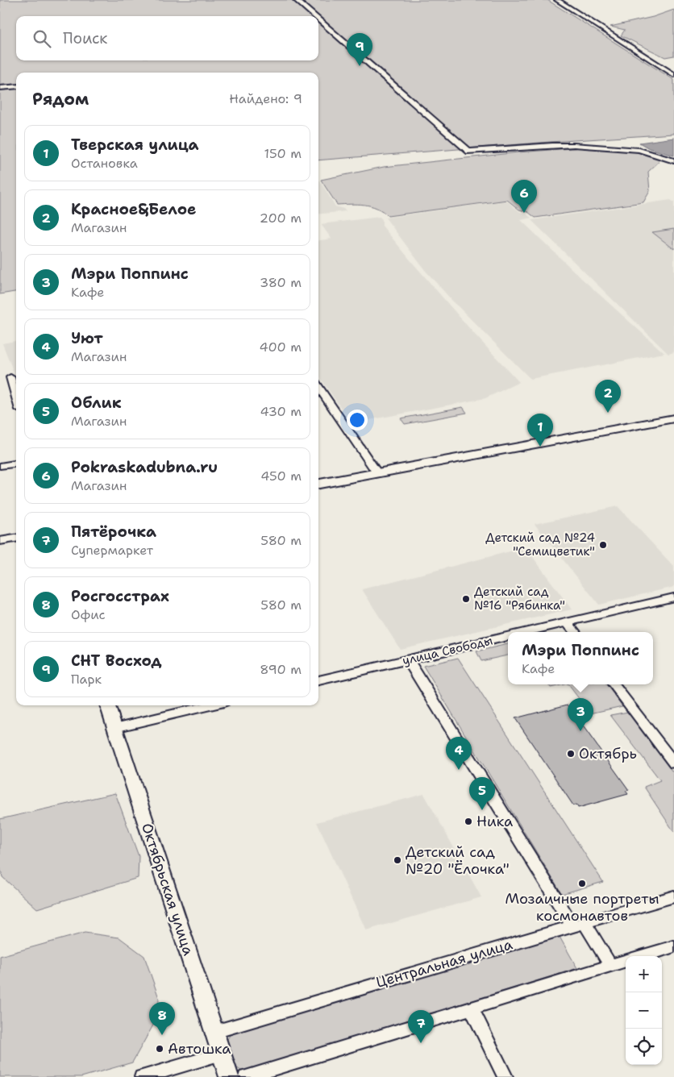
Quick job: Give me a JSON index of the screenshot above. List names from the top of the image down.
{
  "streets": {
    "main road": ["Октябрьская улица"],
    "street": ["улица Свободы", "Центральная улица"]
  },
  "crossings": [
    ["Октябрьская улица", "Центральная улица"]
  ],
  "places": [
    "Детский сад №24 \"Семицветик\"",
    "Детский сад №16 \"Рябинка\"",
    "Октябрь",
    "Ника",
    "Детский сад №20 \"Ёлочка\"",
    "Мозаичные портреты космонавтов",
    "Автошка"
  ],
  "page": {
    "search": "Поиск",
    "pins": [
      "9",
      "6",
      "2",
      "1",
      "3",
      "4",
      "5",
      "8",
      "7"
    ],
    "heading": ["Рядом", "Найдено: 9"],
    "list": [
      {
        "mark": "1",
        "name": "Тверская улица",
        "note": "Остановка",
        "value": "150 m"
      },
      {
        "mark": "2",
        "name": "Красное&Белое",
        "note": "Магазин",
        "value": "200 m"
      },
      {
        "mark": "3",
        "name": "Мэри Поппинс",
        "note": "Кафе",
        "value": "380 m"
      },
      {
        "mark": "4",
        "name": "Уют",
        "note": "Магазин",
        "value": "400 m"
      },
      {
        "mark": "5",
        "name": "Облик",
        "note": "Магазин",
        "value": "430 m"
      },
      {
        "mark": "6",
        "name": "Pokraskadubna.ru",
        "note": "Магазин",
        "value": "450 m"
      },
      {
        "mark": "7",
        "name": "Пятёрочка",
        "note": "Супермаркет",
        "value": "580 m"
      },
      {
        "mark": "8",
        "name": "Росгосстрах",
        "note": "Офис",
        "value": "580 m"
      },
      {
        "mark": "9",
        "name": "СНТ Восход",
        "note": "Парк",
        "value": "890 m"
      }
    ],
    "popup": ["Мэри Поппинс", "Кафе"],
    "map_buttons": ["+", "−"]
  }
}
